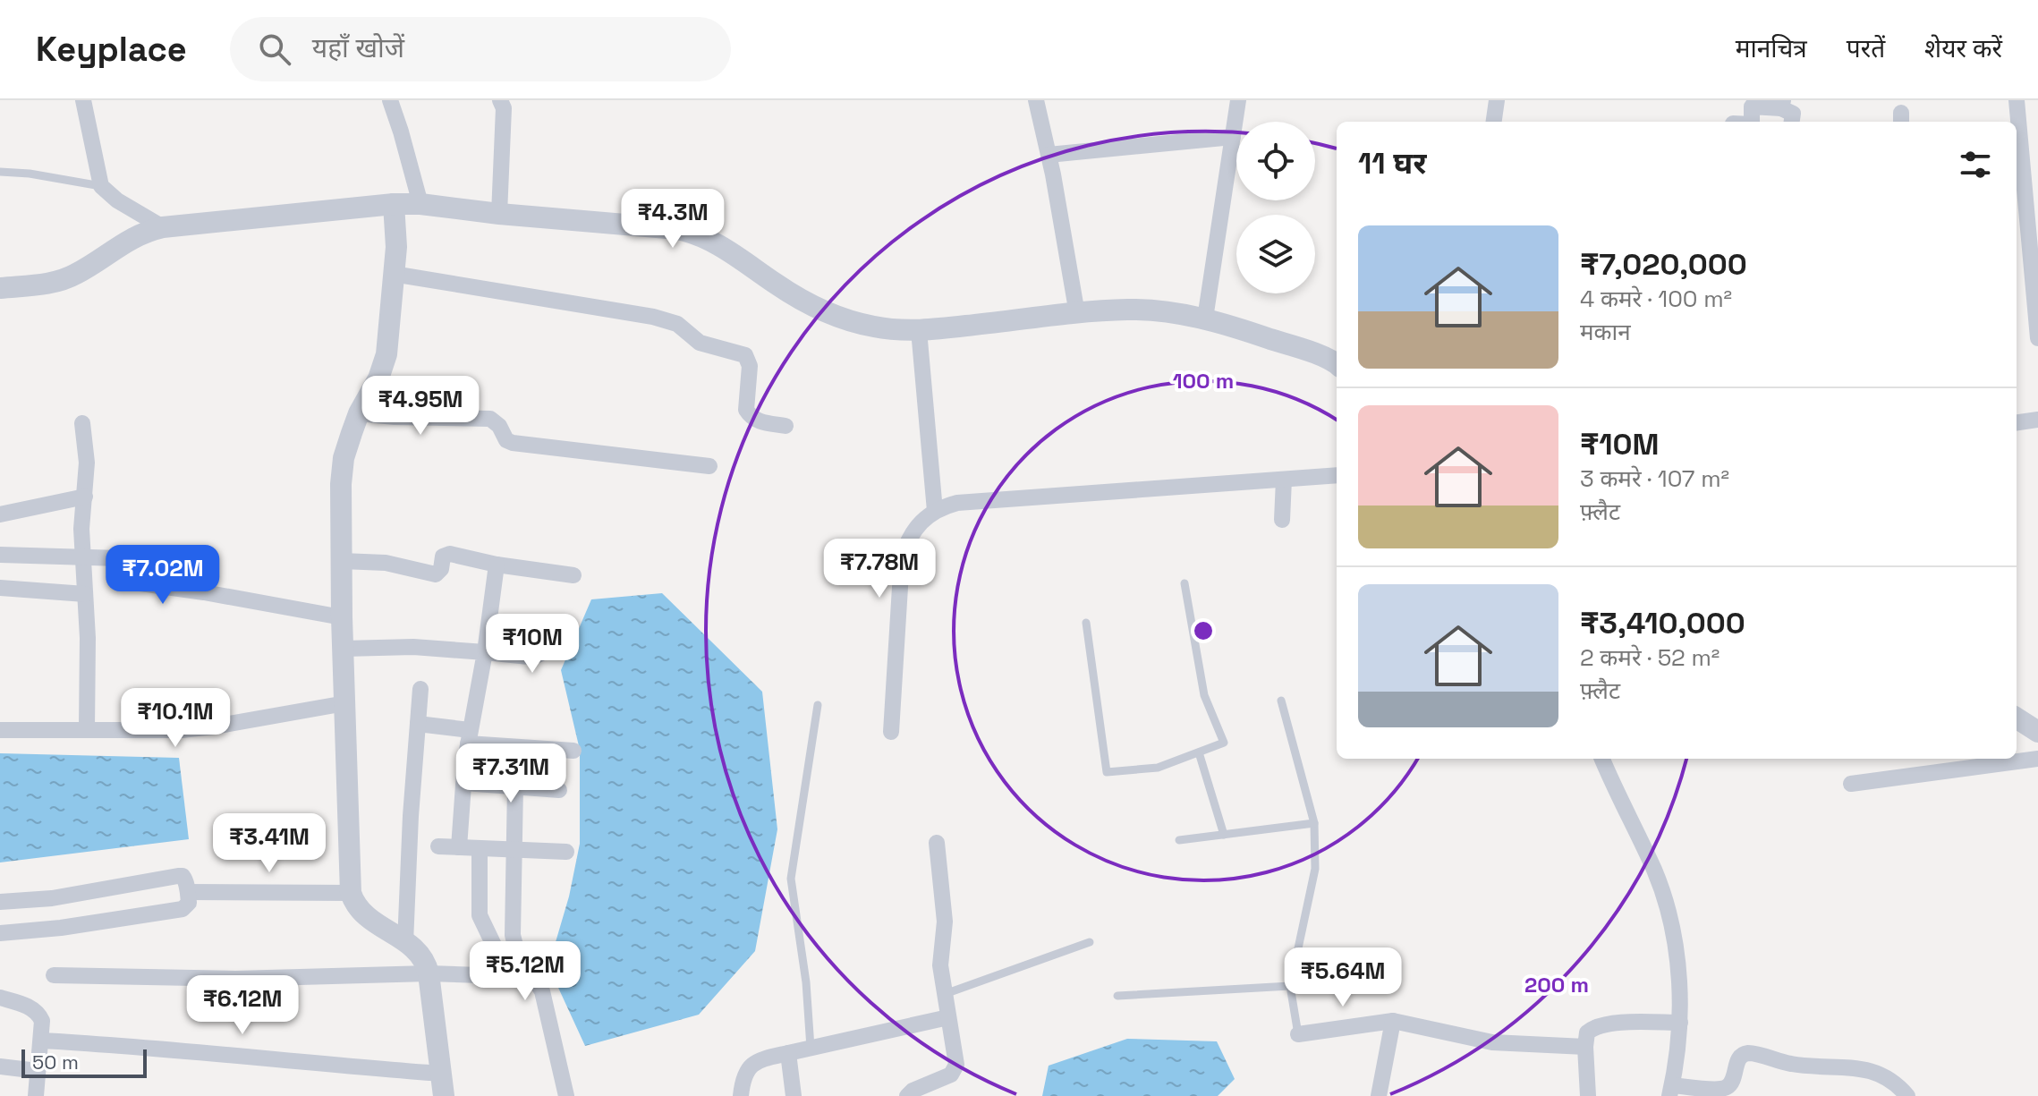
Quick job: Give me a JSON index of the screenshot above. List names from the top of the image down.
{
  "scale_bar": "50 m",
  "page": {
    "header": "Keyplace",
    "search": "यहाँ खोजें",
    "nav": ["मानचित्र", "परतें", "शेयर करें"],
    "heading": "11 घर",
    "price": [
      "₹4.3M",
      "₹4.95M",
      "₹7.78M",
      "₹7.02M",
      "₹10M",
      "₹10.1M",
      "₹7.31M",
      "₹3.41M",
      "₹5.12M",
      "₹5.64M",
      "₹6.12M"
    ],
    "list": [
      {
        "name": "₹7,020,000",
        "note": "4 कमरे · 100 m² · मकान"
      },
      {
        "name": "₹10M",
        "note": "3 कमरे · 107 m² · फ़्लैट"
      },
      {
        "name": "₹3,410,000",
        "note": "2 कमरे · 52 m² · फ़्लैट"
      }
    ],
    "scale": "50 m"
  },
  "rings": ["100 m", "200 m"]
}
